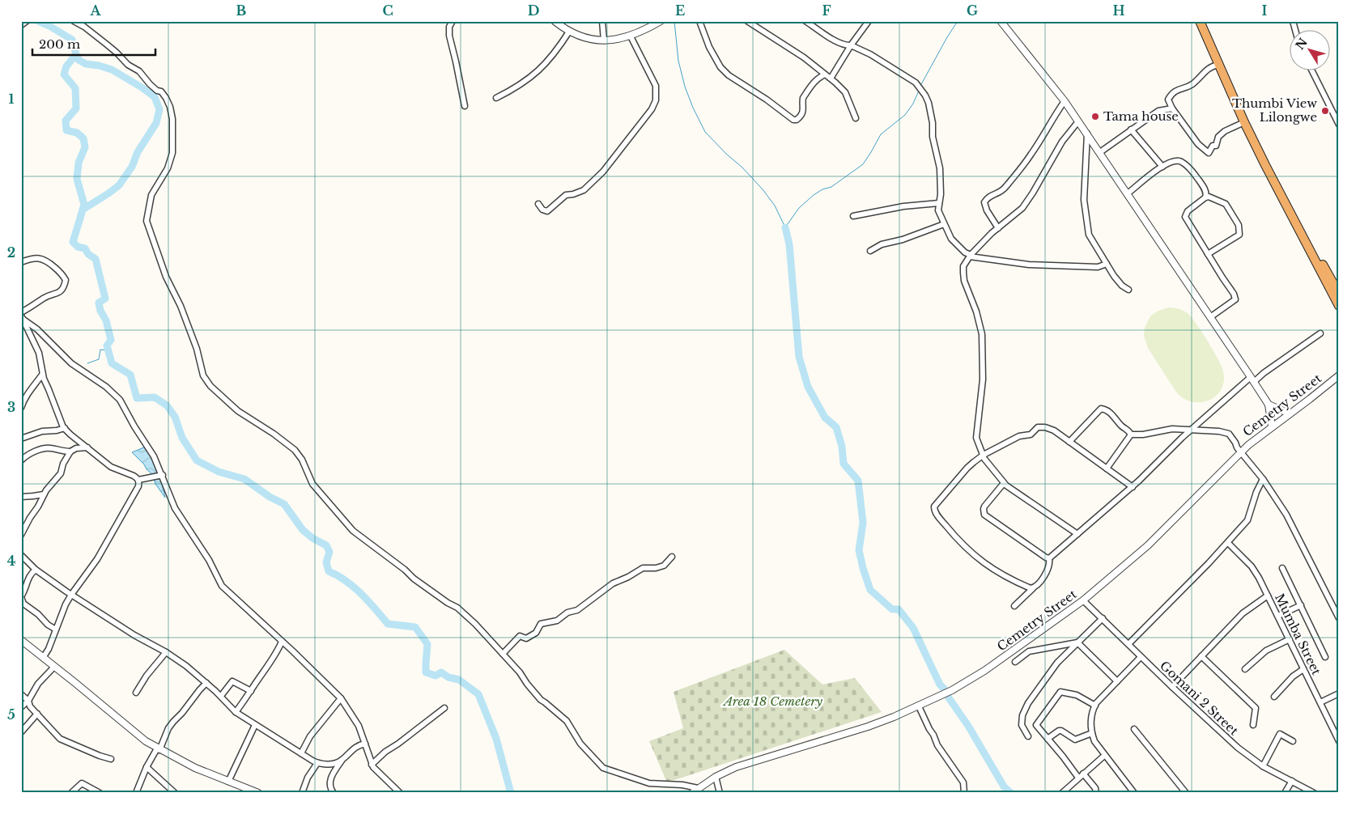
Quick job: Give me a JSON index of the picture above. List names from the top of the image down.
{
  "streets": {
    "street": ["Cemetry Street", "Mumba Street", "Gomani 2 Street"]
  },
  "crossings": [
    ["Cemetry Street", "Gomani 2 Street"]
  ],
  "parks": ["Area 18 Cemetery"],
  "places": ["Thumbi View Lilongwe", "Tama house"],
  "scale_bar": "200 m",
  "north": "top left",
  "grid": {
    "columns": [
      "A",
      "B",
      "C",
      "D",
      "E",
      "F",
      "G",
      "H",
      "I"
    ],
    "rows": [
      "1",
      "2",
      "3",
      "4",
      "5"
    ]
  }
}
